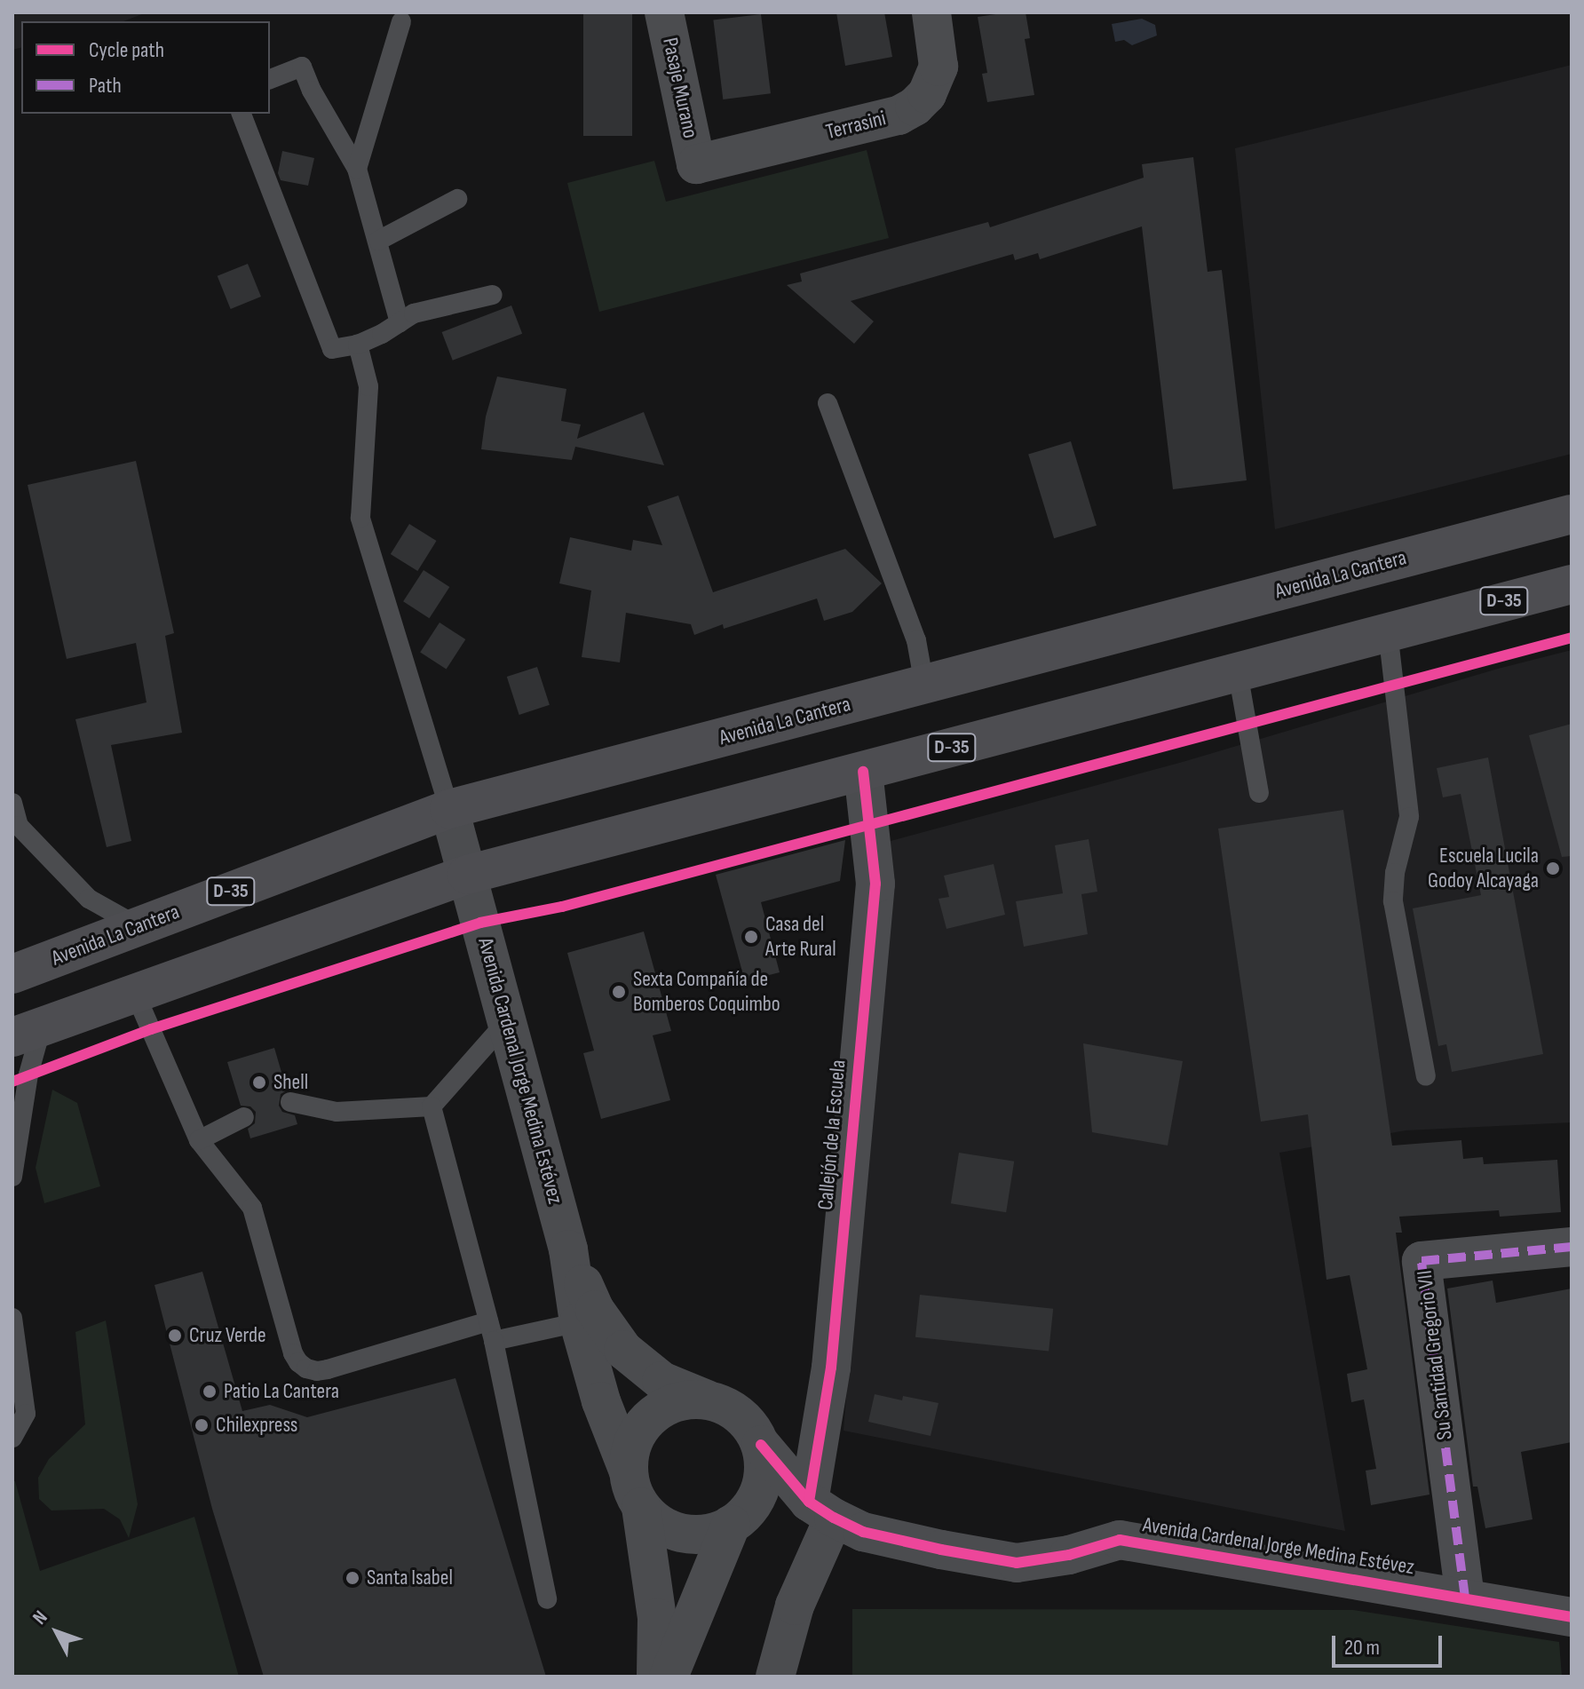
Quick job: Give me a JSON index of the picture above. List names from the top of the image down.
{
  "streets": {
    "highway": ["Avenida La Cantera", "D-35"],
    "street": [
      "Pasaje Murano",
      "Terrasini",
      "Avenida Cardenal Jorge Medina Estévez",
      "Callejón de la Escuela",
      "Su Santidad Gregorio VII"
    ]
  },
  "crossings": [
    ["Pasaje Murano", "Terrasini"],
    ["Avenida La Cantera", "Avenida Cardenal Jorge Medina Estévez"],
    ["D-35", "Avenida Cardenal Jorge Medina Estévez"],
    ["D-35", "Callejón de la Escuela"],
    ["Avenida Cardenal Jorge Medina Estévez", "Callejón de la Escuela"],
    ["Avenida Cardenal Jorge Medina Estévez", "Su Santidad Gregorio VII"]
  ],
  "places": [
    "Escuela Lucila Godoy Alcayaga",
    "Casa del Arte Rural",
    "Sexta Compañía de Bomberos Coquimbo",
    "Shell",
    "Cruz Verde",
    "Patio La Cantera",
    "Chilexpress",
    "Santa Isabel"
  ],
  "legend": ["Cycle path", "Path"],
  "scale_bar": "20 m",
  "north": "top left"
}
